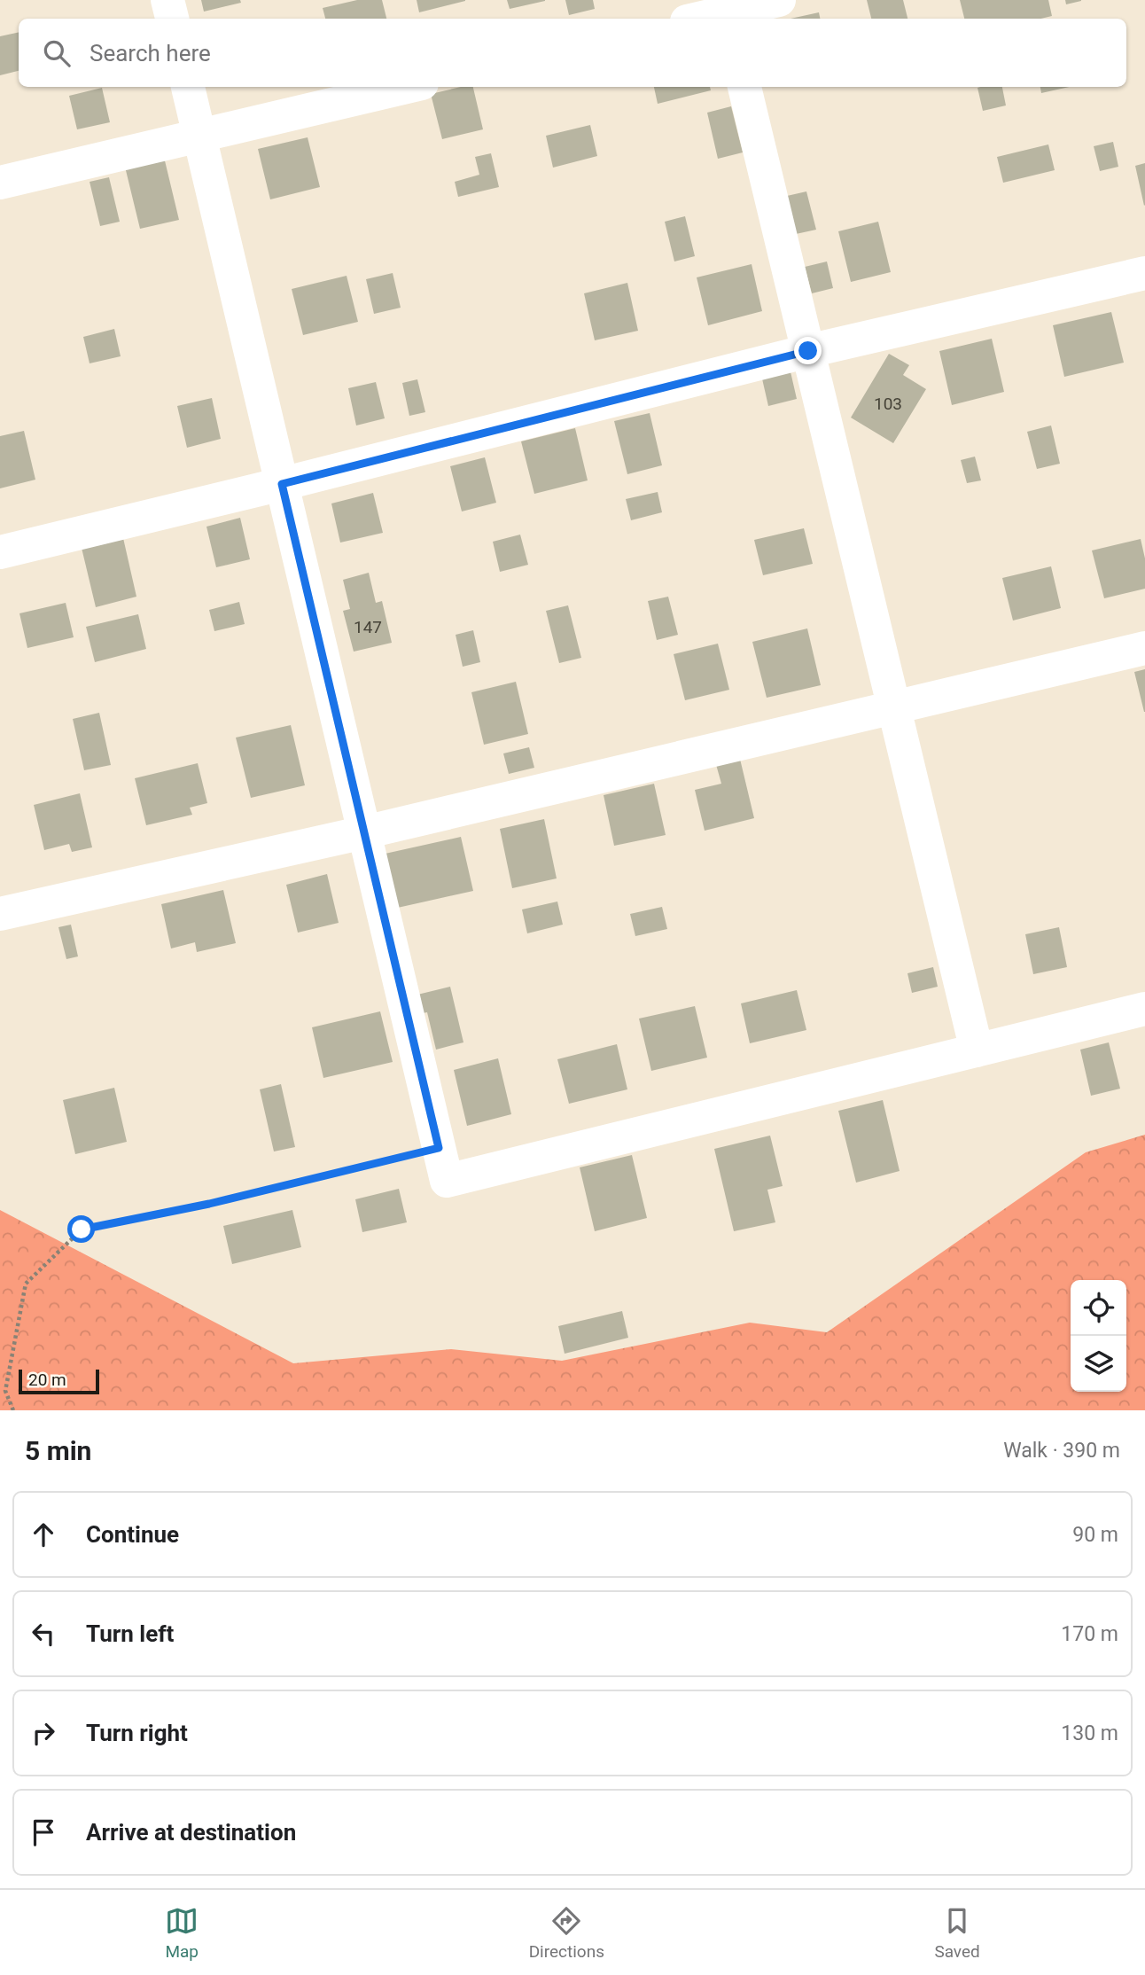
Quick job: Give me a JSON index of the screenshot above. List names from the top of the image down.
{
  "house_numbers": ["103", "147"],
  "scale_bar": "20 m",
  "page": {
    "search": "Search here",
    "scale": "20 m",
    "heading": ["5 min", "Walk · 390 m"],
    "list": [
      ["Continue", "90 m"],
      ["Turn left", "170 m"],
      ["Turn right", "130 m"],
      "Arrive at destination"
    ],
    "nav": ["Map", "Directions", "Saved"]
  }
}
